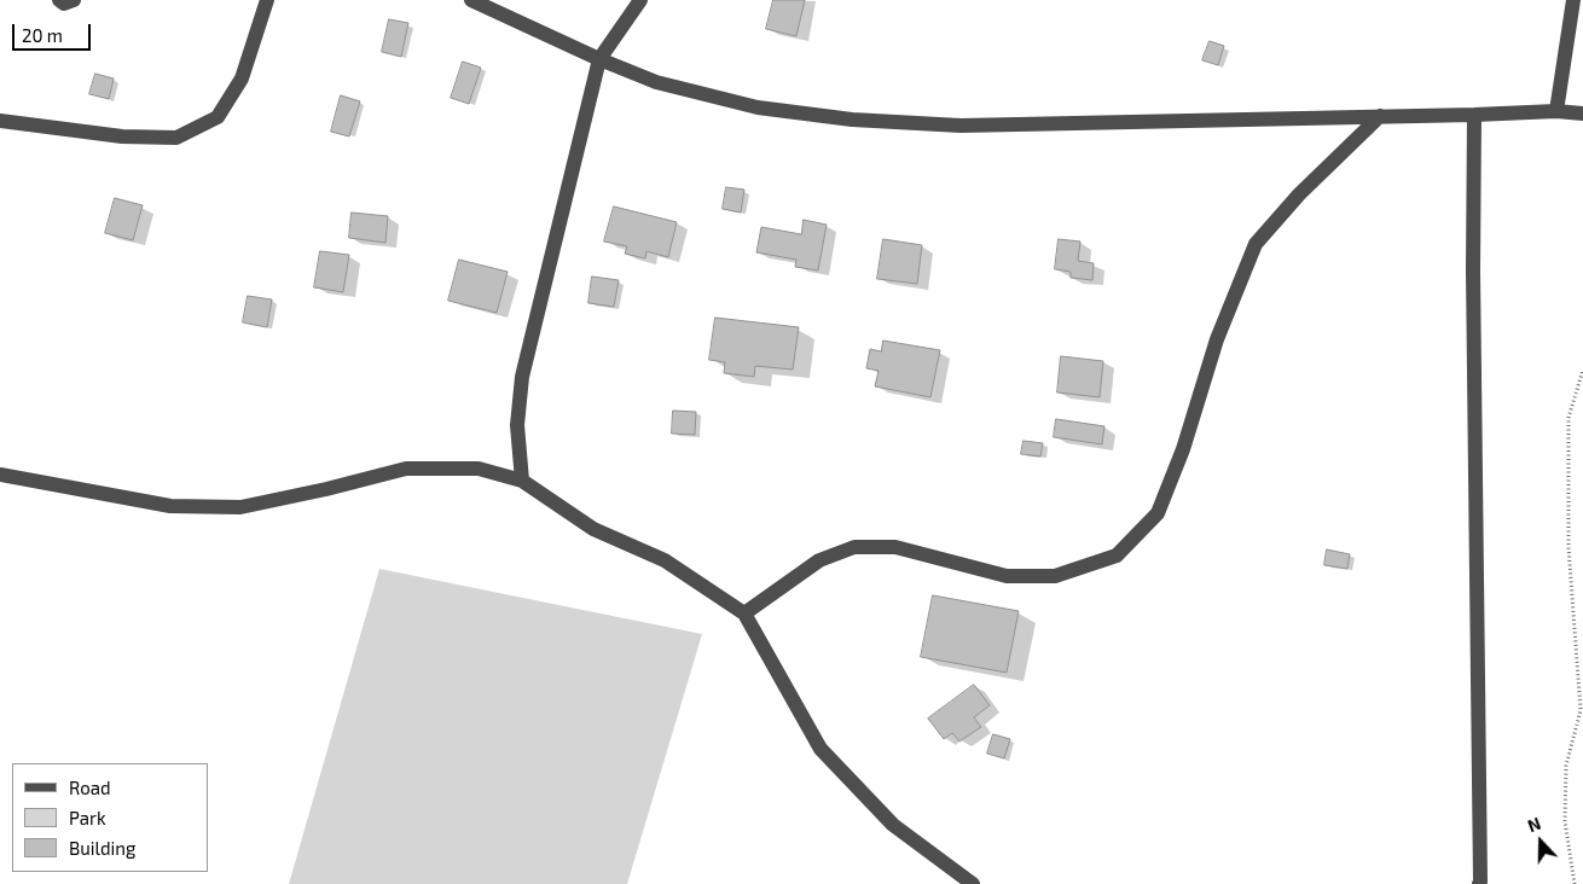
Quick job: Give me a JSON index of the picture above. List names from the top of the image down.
{
  "legend": ["Road", "Park", "Building"],
  "scale_bar": "20 m",
  "north": "top"
}
